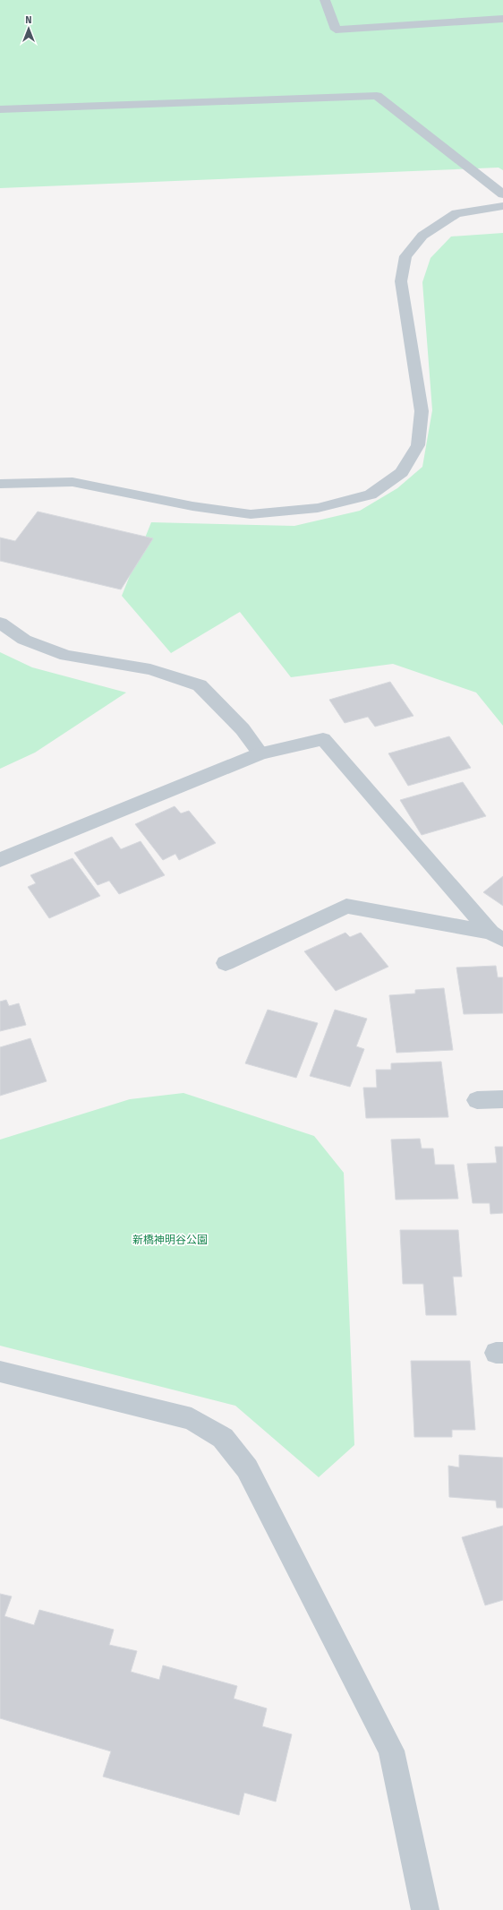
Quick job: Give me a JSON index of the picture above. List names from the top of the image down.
{
  "parks": ["新橋神明谷公園"],
  "north": "top"
}
